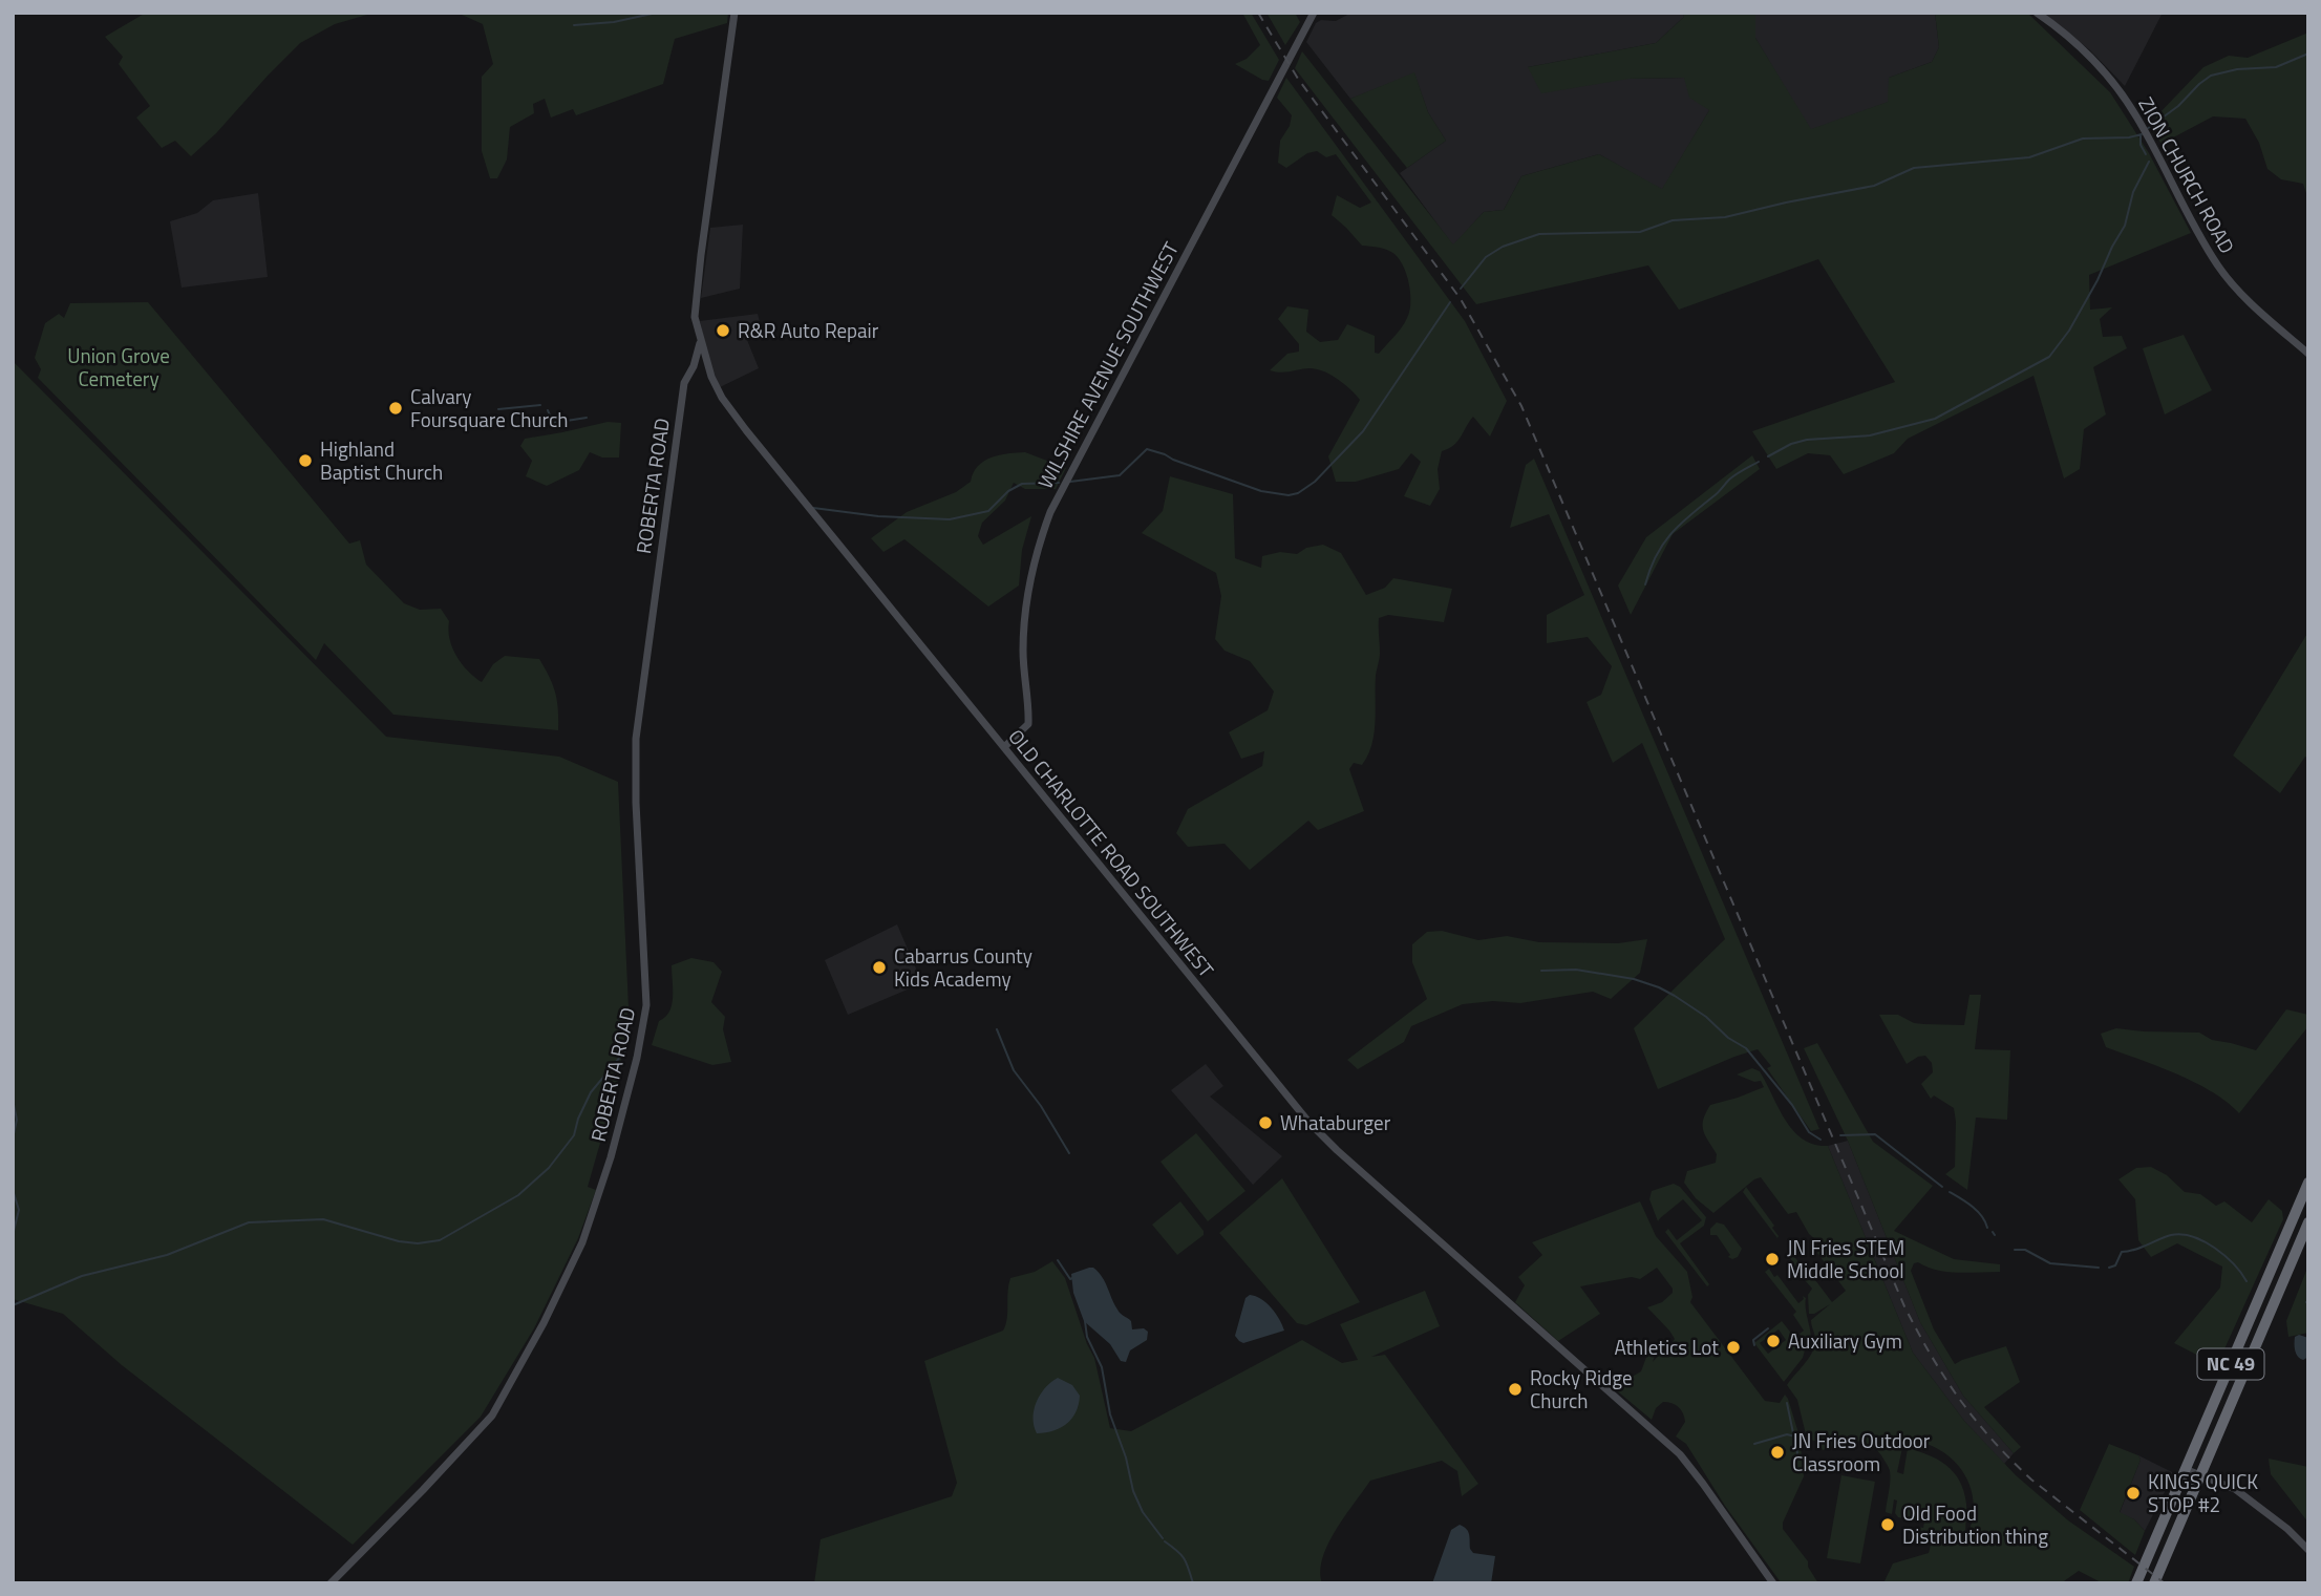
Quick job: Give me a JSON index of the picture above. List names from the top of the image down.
{
  "streets": {
    "highway": ["NC 49"],
    "street": [
      "ZION CHURCH ROAD",
      "WILSHIRE AVENUE SOUTHWEST",
      "ROBERTA ROAD",
      "OLD CHARLOTTE ROAD SOUTHWEST"
    ]
  },
  "crossings": [
    ["WILSHIRE AVENUE SOUTHWEST", "OLD CHARLOTTE ROAD SOUTHWEST"],
    ["ROBERTA ROAD", "OLD CHARLOTTE ROAD SOUTHWEST"]
  ],
  "parks": ["Union Grove Cemetery"],
  "places": [
    "R&R Auto Repair",
    "Calvary Foursquare Church",
    "Highland Baptist Church",
    "Cabarrus County Kids Academy",
    "Whataburger",
    "JN Fries STEM Middle School",
    "Auxiliary Gym",
    "Athletics Lot",
    "Rocky Ridge Church",
    "JN Fries Outdoor Classroom",
    "KINGS QUICK STOP #2",
    "Old Food Distribution thing"
  ]
}
